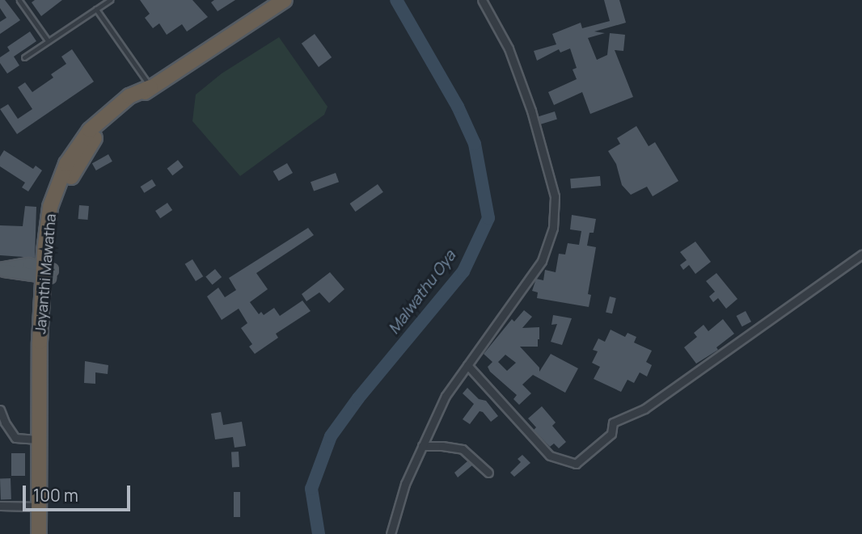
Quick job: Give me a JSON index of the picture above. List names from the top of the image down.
{
  "streets": {
    "highway": ["Jayanthi Mawatha"]
  },
  "water": ["Malwathu Oya"],
  "scale_bar": "100 m"
}
